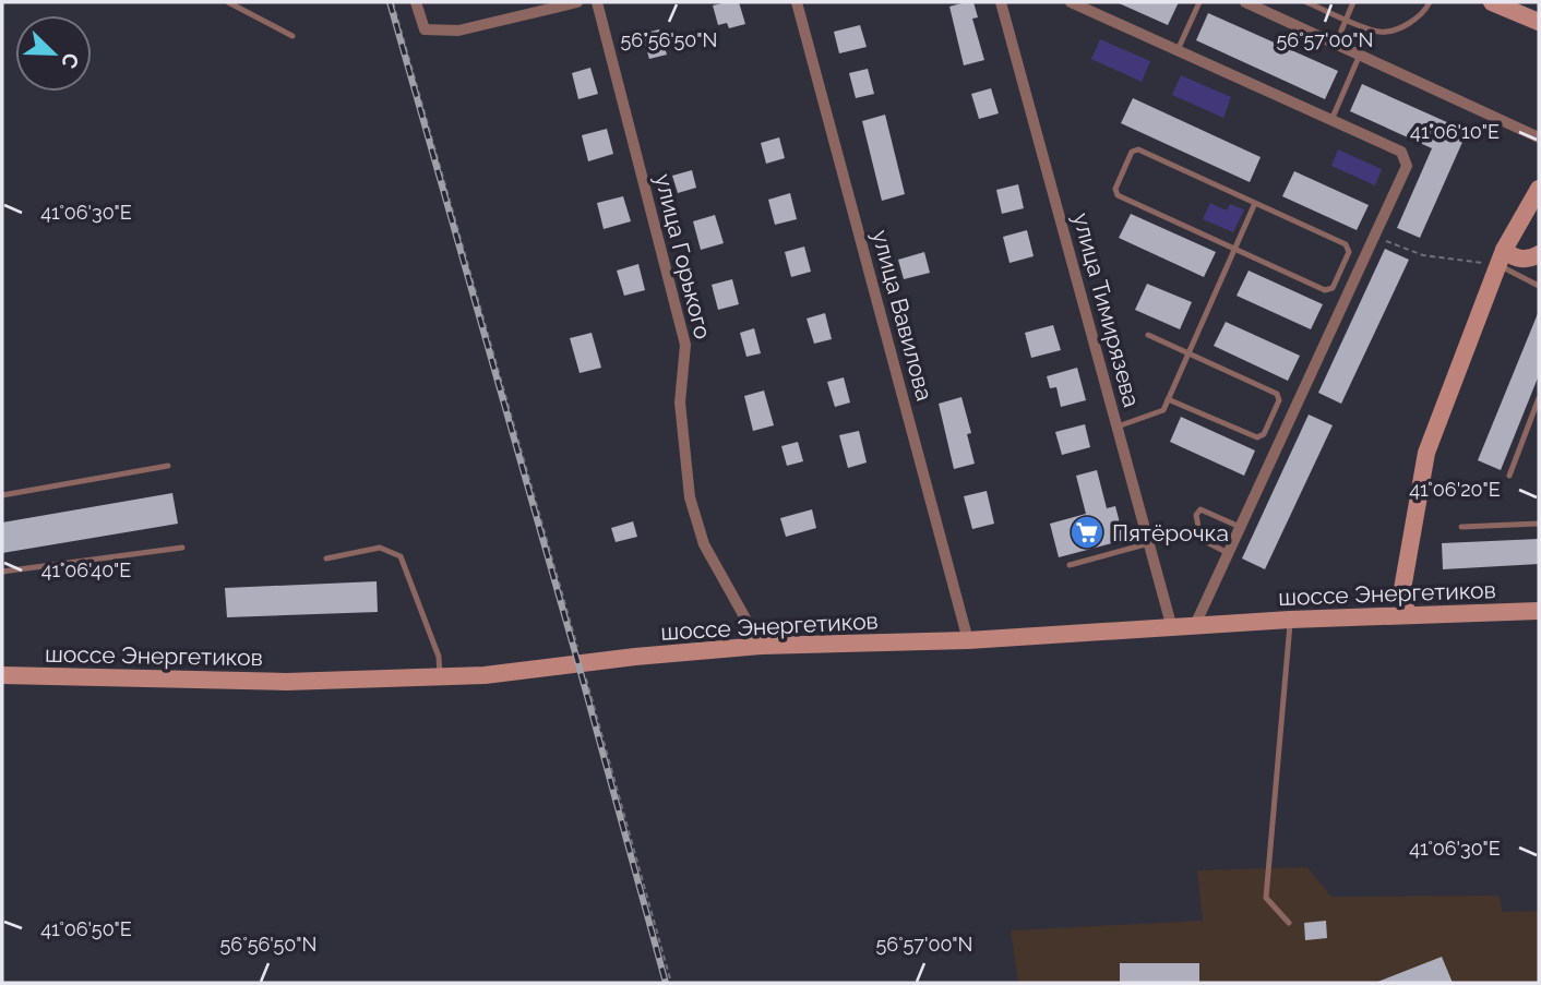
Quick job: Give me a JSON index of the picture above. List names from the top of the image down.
{
  "streets": {
    "main road": ["шоссе Энергетиков"],
    "street": ["улица Горького", "улица Тимирязева", "улица Вавилова"]
  },
  "crossings": [
    ["улица Горького", "шоссе Энергетиков"],
    ["улица Тимирязева", "шоссе Энергетиков"],
    ["улица Вавилова", "шоссе Энергетиков"]
  ],
  "places": {
    "supermarket": ["Пятёрочка"]
  },
  "north": "bottom right",
  "coordinates": [
    "56°56'50\"N",
    "56°57'00\"N",
    "41°06'10\"E",
    "41°06'30\"E",
    "41°06'20\"E",
    "41°06'40\"E",
    "41°06'50\"E"
  ]
}
